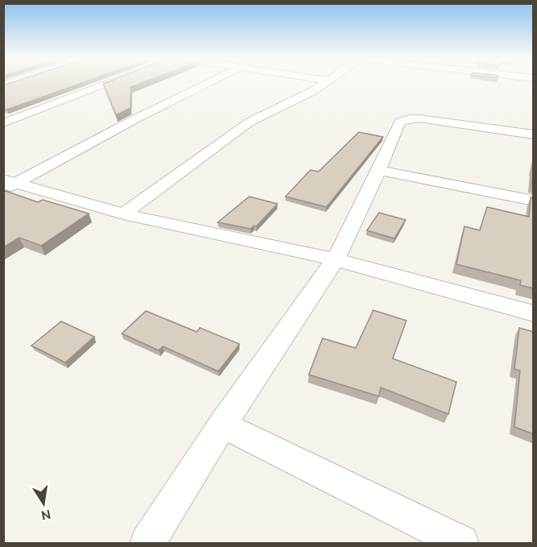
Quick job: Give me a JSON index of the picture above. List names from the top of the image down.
{
  "north": "bottom"
}
